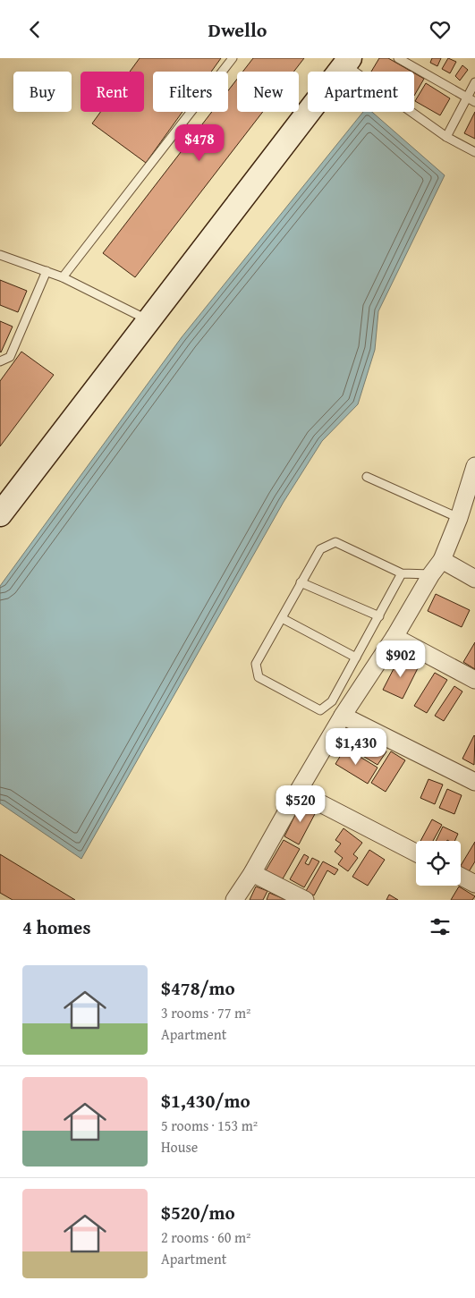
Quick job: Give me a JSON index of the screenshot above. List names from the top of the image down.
{
  "page": {
    "header": "Dwello",
    "chip": [
      "Buy",
      "Rent",
      "Filters",
      "New",
      "Apartment"
    ],
    "price": [
      "$478",
      "$902",
      "$1,430",
      "$520"
    ],
    "heading": "4 homes",
    "list": [
      {
        "name": "$478/mo",
        "note": "3 rooms · 77 m² · Apartment"
      },
      {
        "name": "$1,430/mo",
        "note": "5 rooms · 153 m² · House"
      },
      {
        "name": "$520/mo",
        "note": "2 rooms · 60 m² · Apartment"
      }
    ]
  }
}
